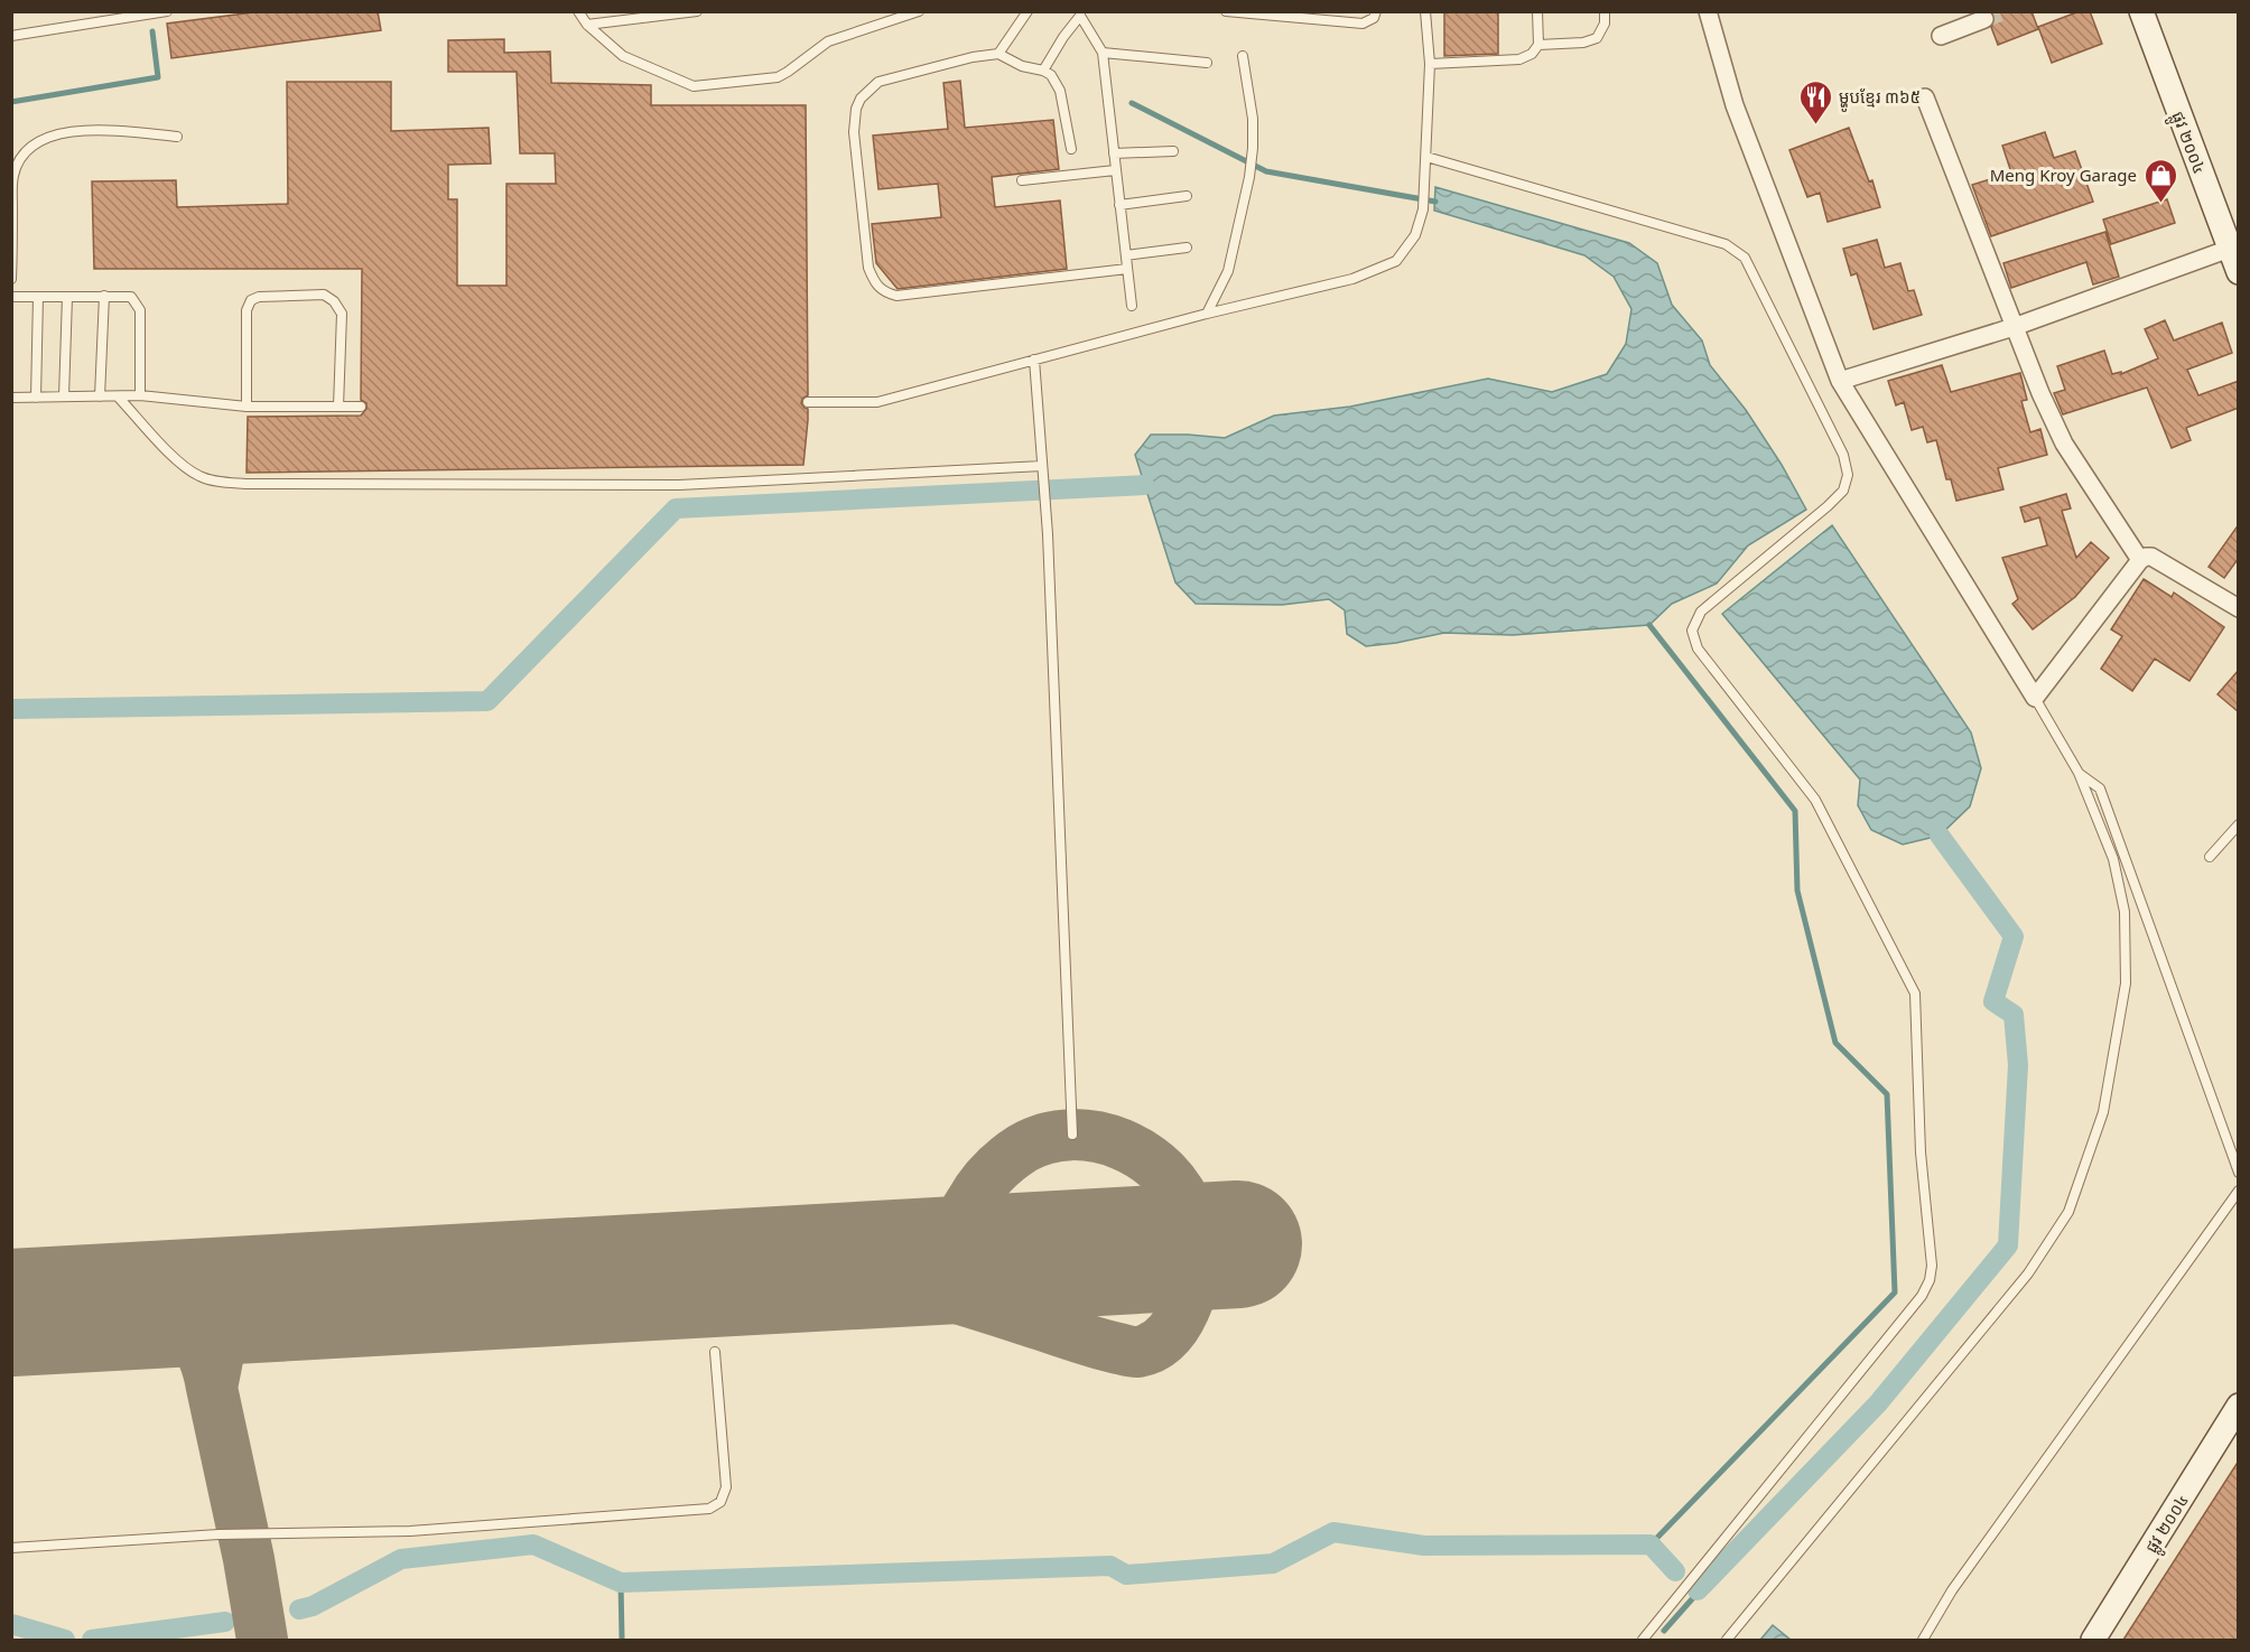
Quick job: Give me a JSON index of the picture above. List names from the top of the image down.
{
  "streets": {
    "main road": ["ផ្លូវ ២០០៤"]
  },
  "places": {
    "restaurant": ["ម្ហូបខ្មែរ ៣៦៥"],
    "shop": ["Meng Kroy Garage"]
  }
}
